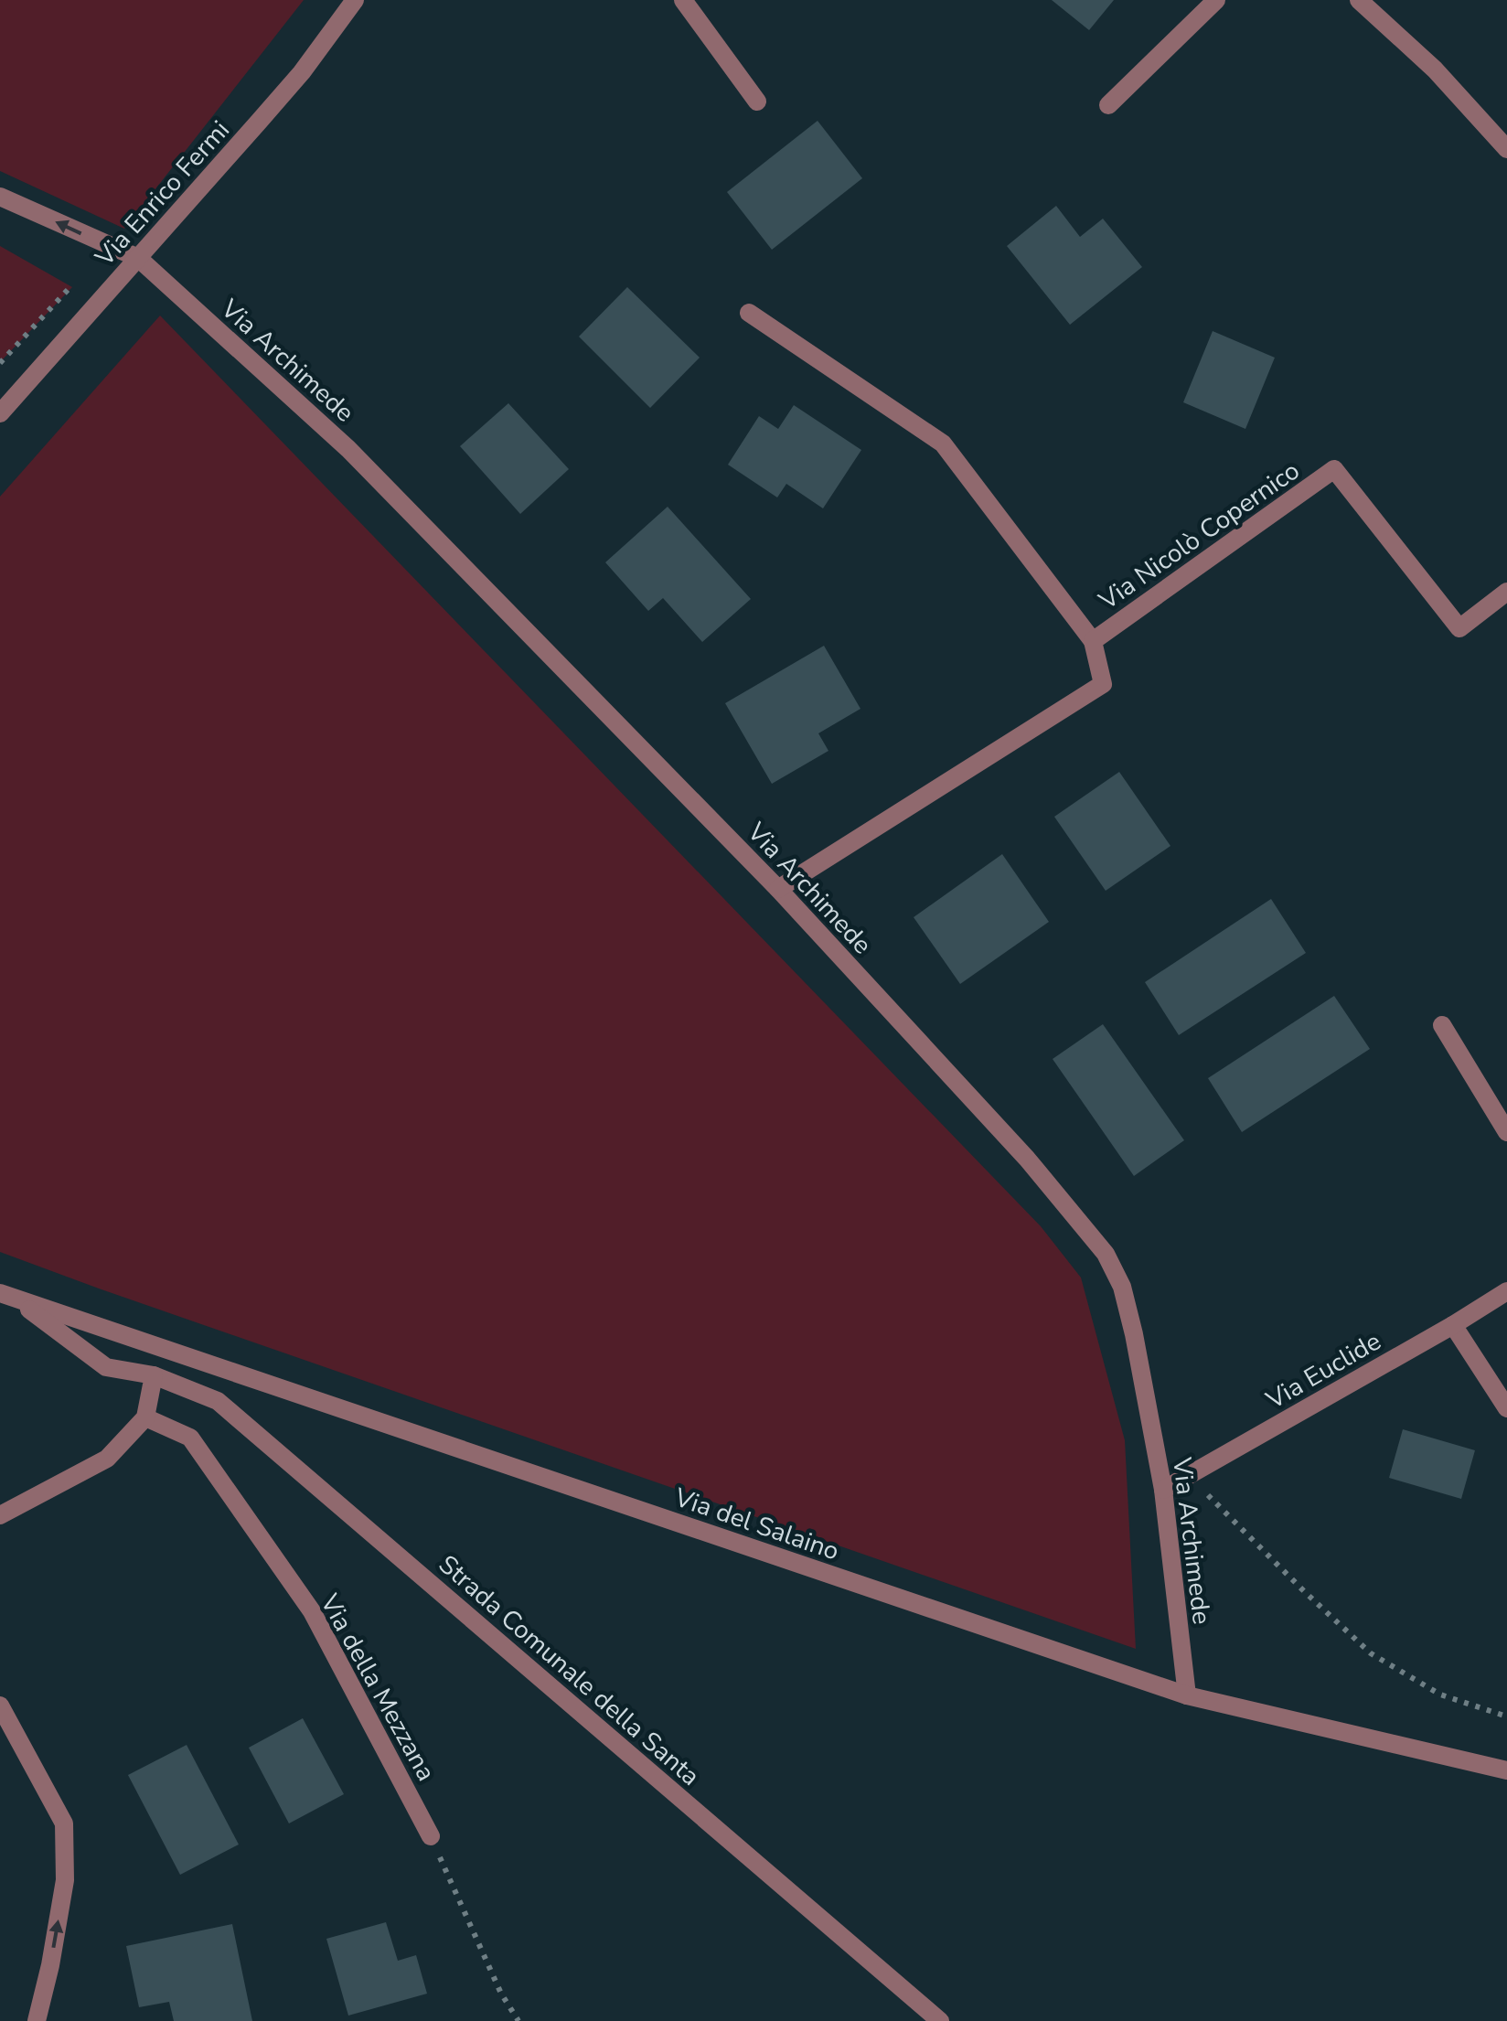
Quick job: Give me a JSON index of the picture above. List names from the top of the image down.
{
  "streets": {
    "street": [
      "Via Enrico Fermi",
      "Via Archimede",
      "Via Nicolò Copernico",
      "Via Euclide",
      "Via del Salaino",
      "Strada Comunale della Santa",
      "Via della Mezzana"
    ]
  },
  "crossings": [
    ["Via Enrico Fermi", "Via Archimede"],
    ["Via Archimede", "Via Nicolò Copernico"],
    ["Via Archimede", "Via Euclide"],
    ["Via Archimede", "Via del Salaino"],
    ["Via del Salaino", "Strada Comunale della Santa"]
  ]
}
